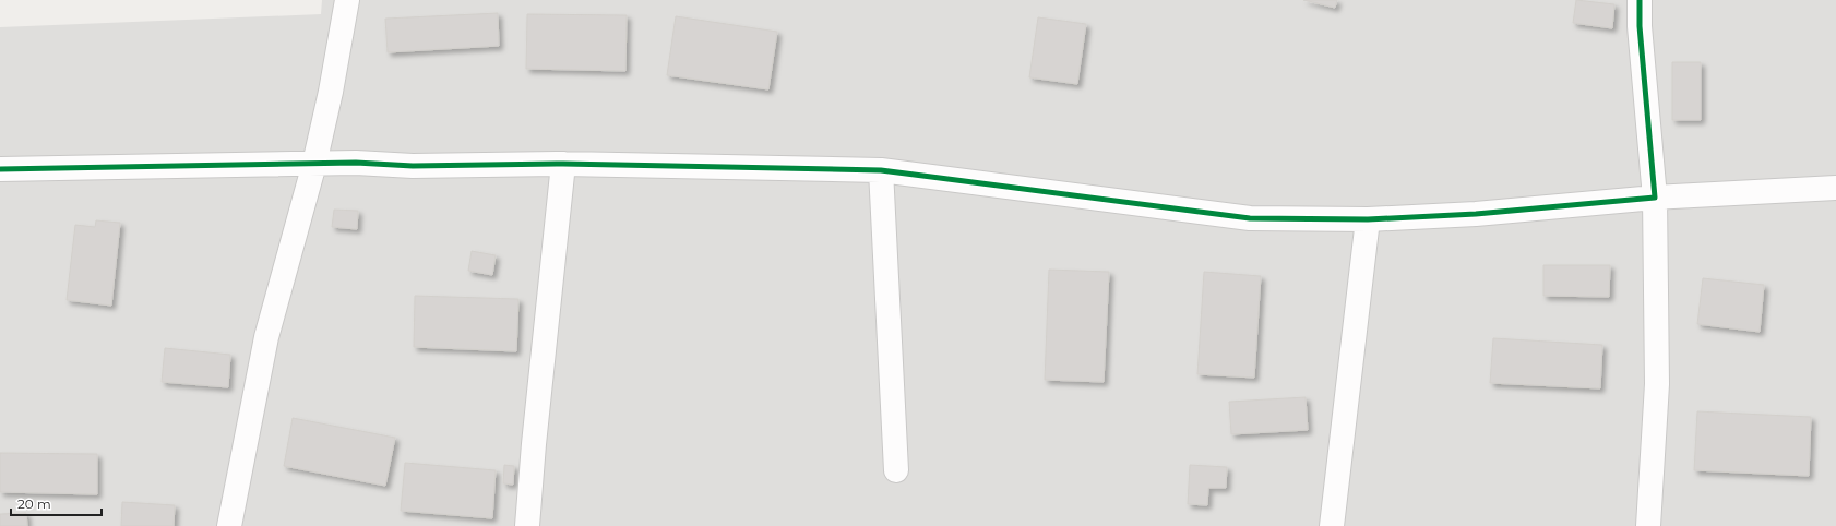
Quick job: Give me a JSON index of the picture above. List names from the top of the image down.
{
  "scale_bar": "20 m"
}
